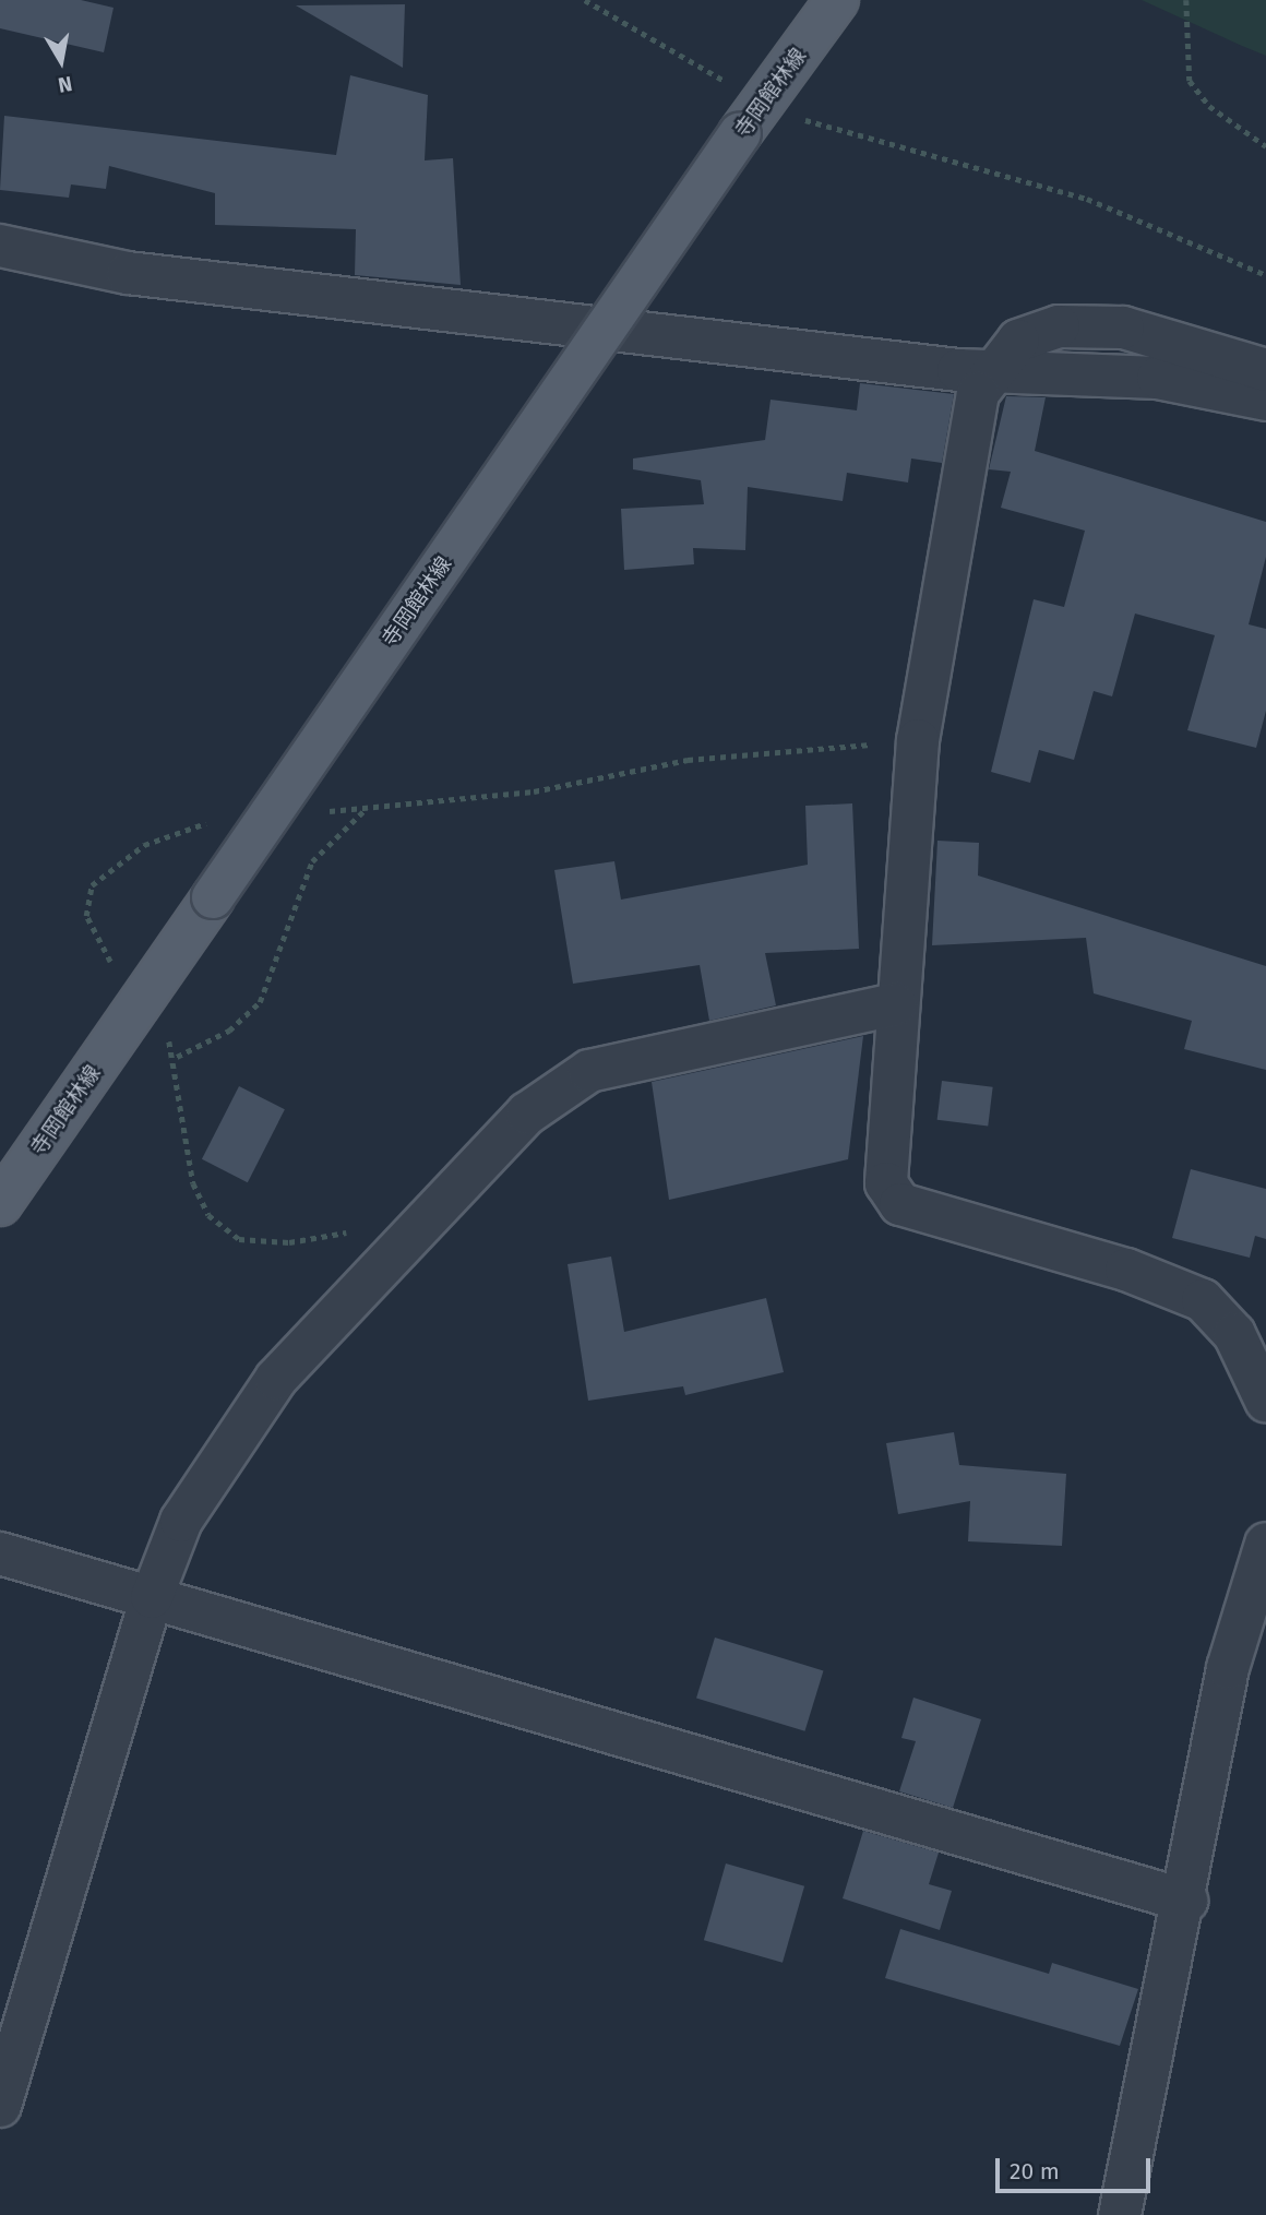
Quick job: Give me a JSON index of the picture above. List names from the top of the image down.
{
  "streets": {
    "main road": ["寺岡館林線"]
  },
  "scale_bar": "20 m",
  "north": "bottom"
}
